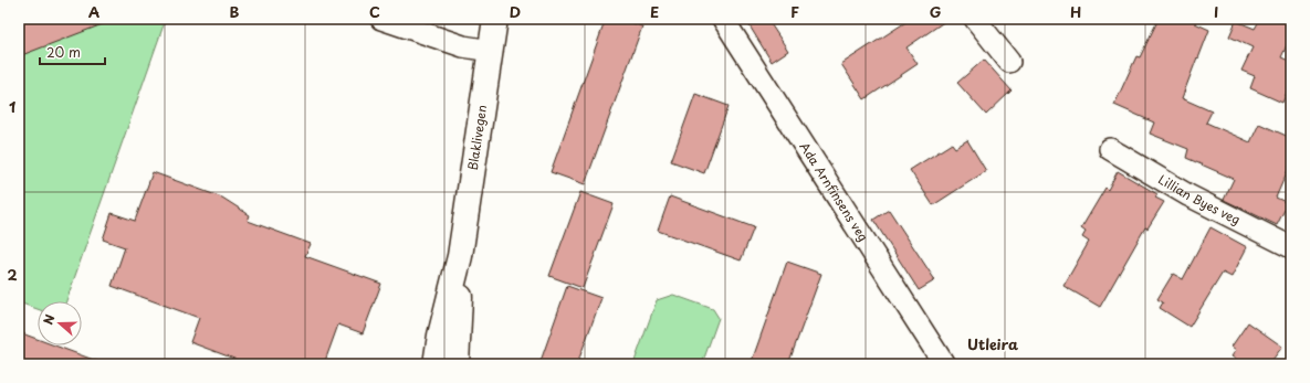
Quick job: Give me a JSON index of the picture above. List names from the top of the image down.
{
  "streets": {
    "main road": ["Blaklivegen"],
    "street": ["Ada Arnfinsens veg", "Lillian Byes veg"]
  },
  "districts": ["Utleira"],
  "scale_bar": "20 m",
  "north": "left",
  "grid": {
    "columns": [
      "A",
      "B",
      "C",
      "D",
      "E",
      "F",
      "G",
      "H",
      "I"
    ],
    "rows": ["1", "2"]
  }
}
